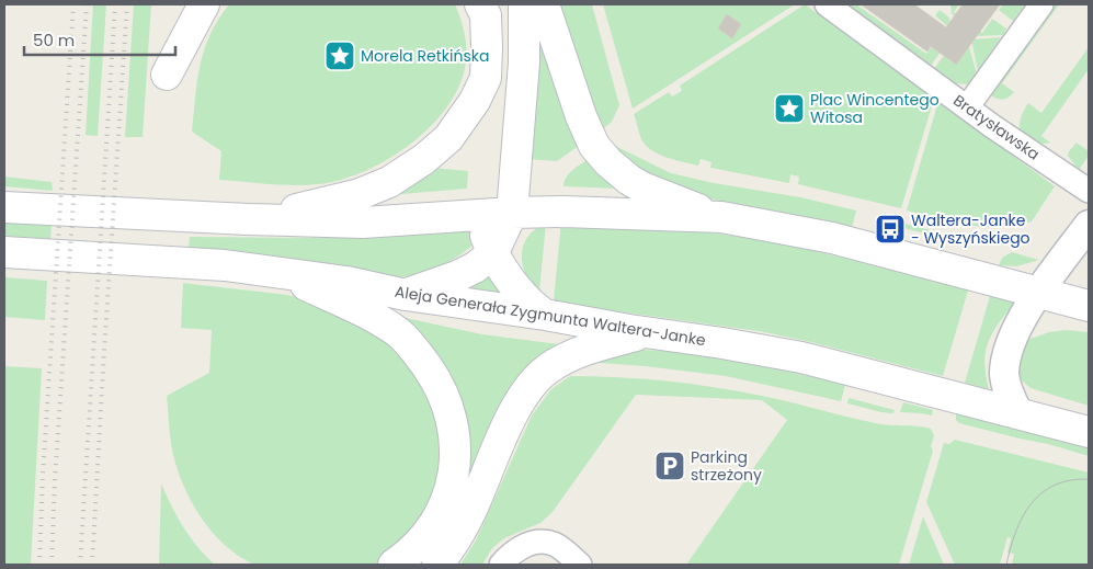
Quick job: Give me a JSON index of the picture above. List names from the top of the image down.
{
  "streets": {
    "main road": ["Aleja Generała Zygmunta Waltera-Janke"],
    "street": ["Bratysławska"]
  },
  "places": {
    "place": ["Morela Retkińska", "Plac Wincentego Witosa"],
    "bus stop": ["Waltera-Janke - Wyszyńskiego"],
    "parking": ["Parking strzeżony"]
  },
  "scale_bar": "50 m"
}
